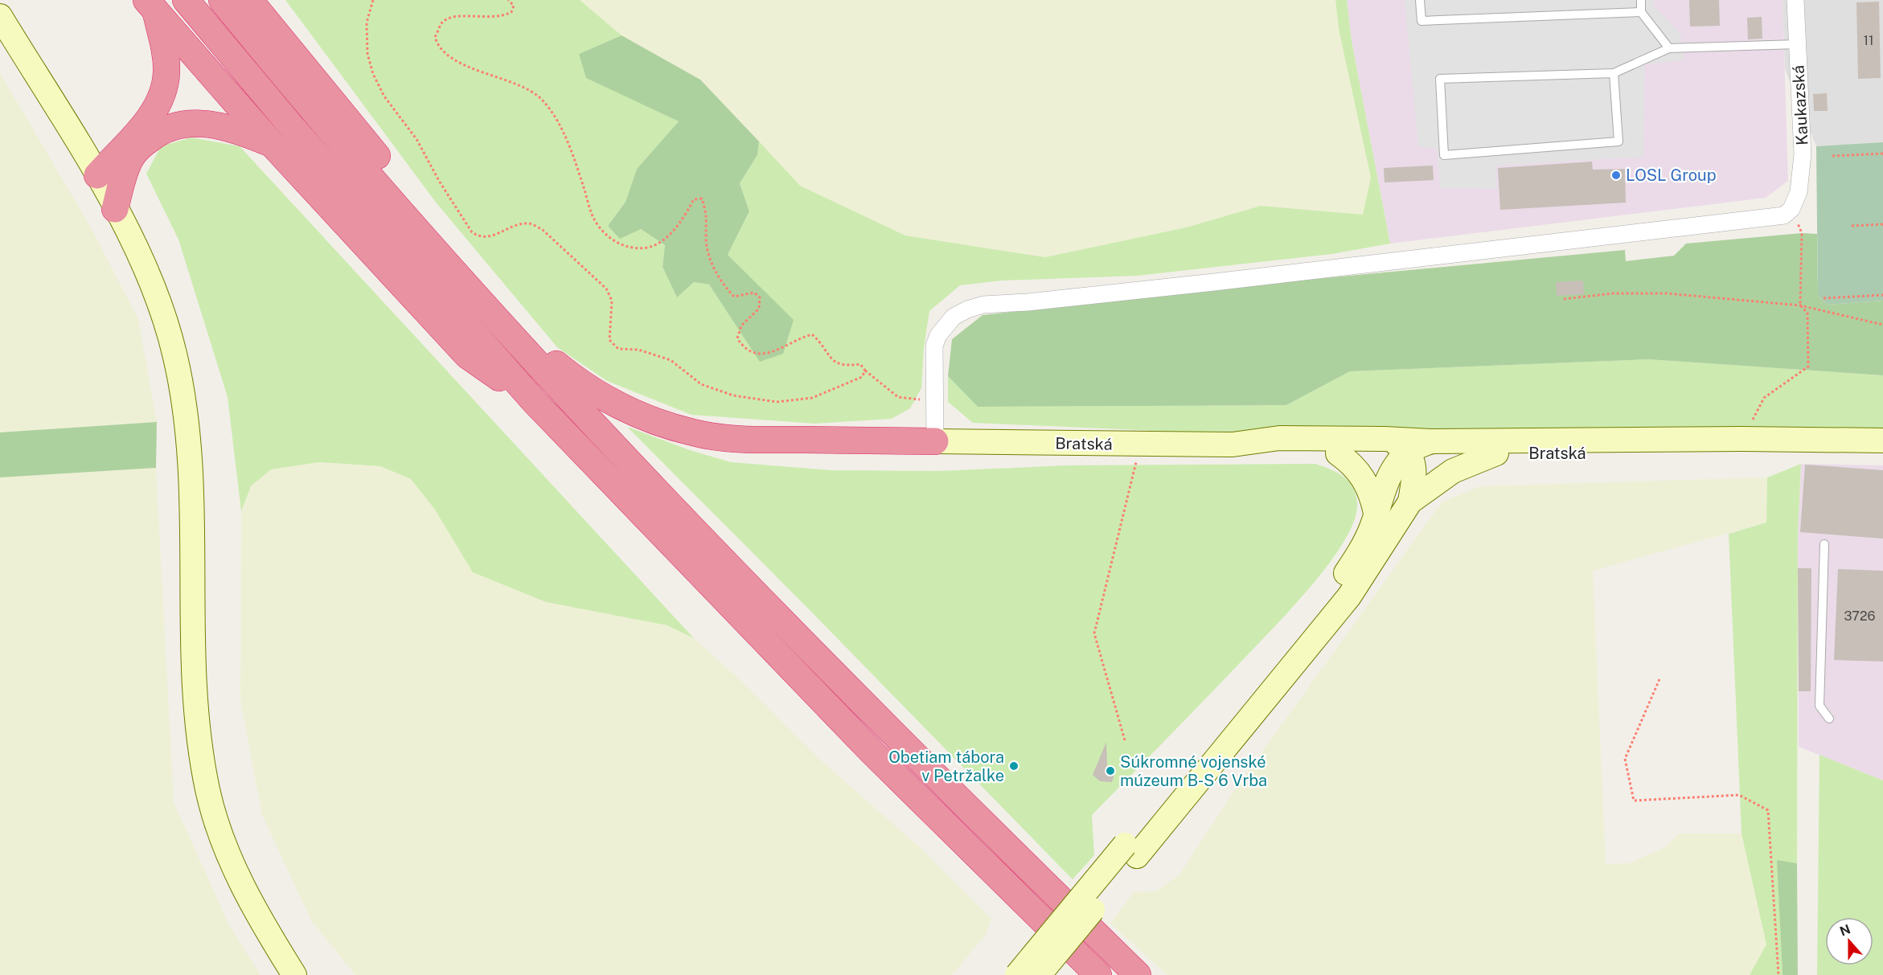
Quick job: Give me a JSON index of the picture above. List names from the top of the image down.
{
  "streets": {
    "main road": ["Bratská"],
    "street": ["Kaukazská"]
  },
  "places": ["LOSL Group", "Obetiam tábora v Petržalke", "Súkromné vojenské múzeum B-S 6 Vrba"],
  "house_numbers": ["11", "3726"],
  "north": "top"
}
